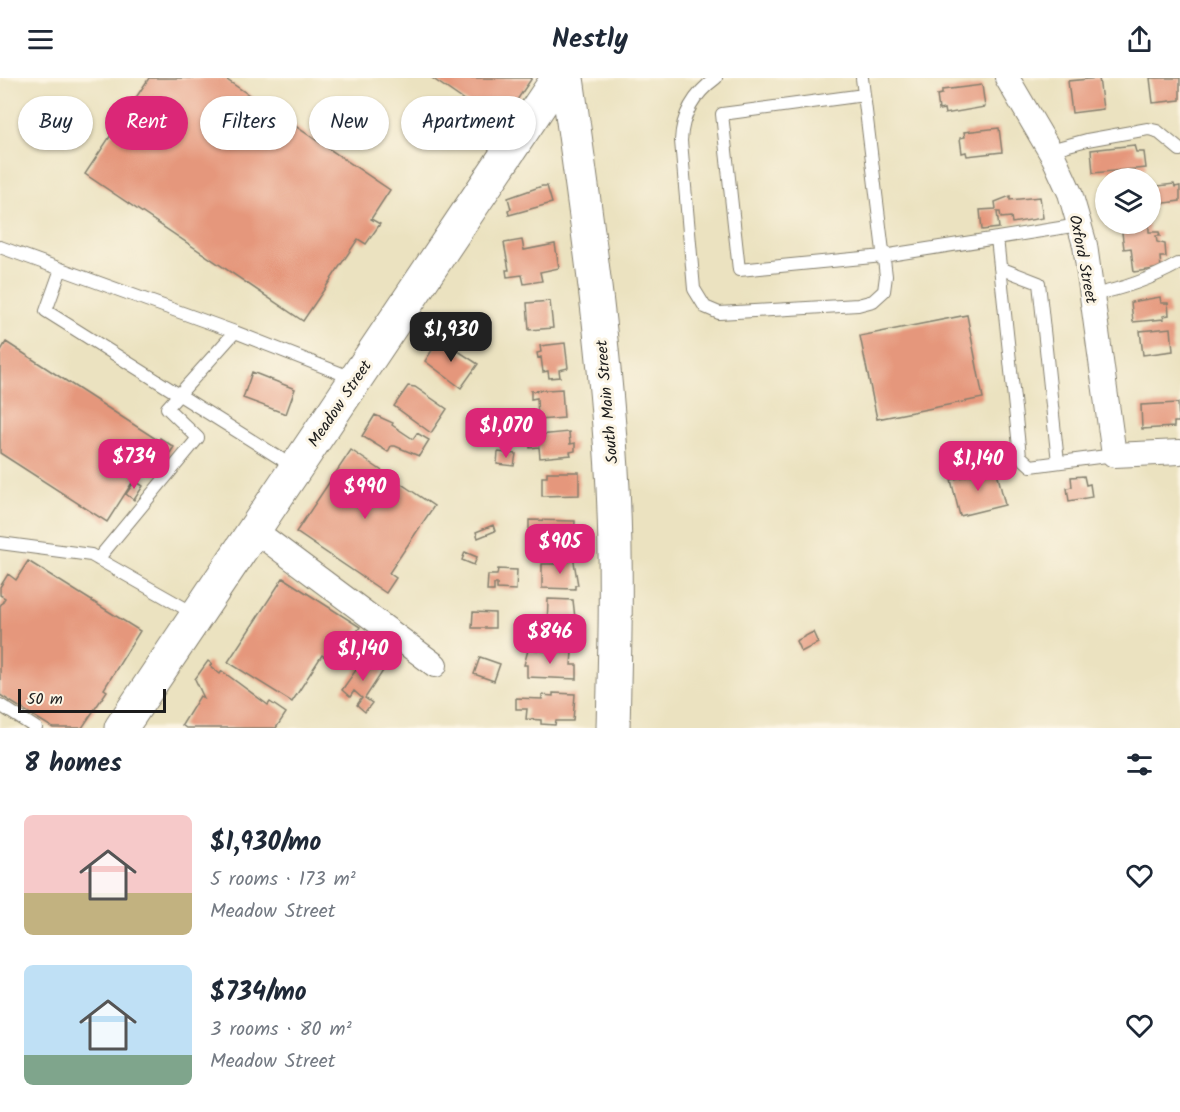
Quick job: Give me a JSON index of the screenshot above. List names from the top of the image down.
{
  "streets": {
    "main road": ["South Main Street", "Meadow Street"],
    "street": ["Oxford Street"]
  },
  "scale_bar": "50 m",
  "page": {
    "header": "Nestly",
    "chip": [
      "Buy",
      "Rent",
      "Filters",
      "New",
      "Apartment"
    ],
    "price": [
      "$1,930",
      "$1,070",
      "$734",
      "$1,140",
      "$990",
      "$905",
      "$846",
      "$1,140"
    ],
    "scale": "50 m",
    "heading": "8 homes",
    "list": [
      {
        "name": "$1,930/mo",
        "note": "5 rooms · 173 m² · Meadow Street"
      },
      {
        "name": "$734/mo",
        "note": "3 rooms · 80 m² · Meadow Street"
      }
    ]
  }
}
